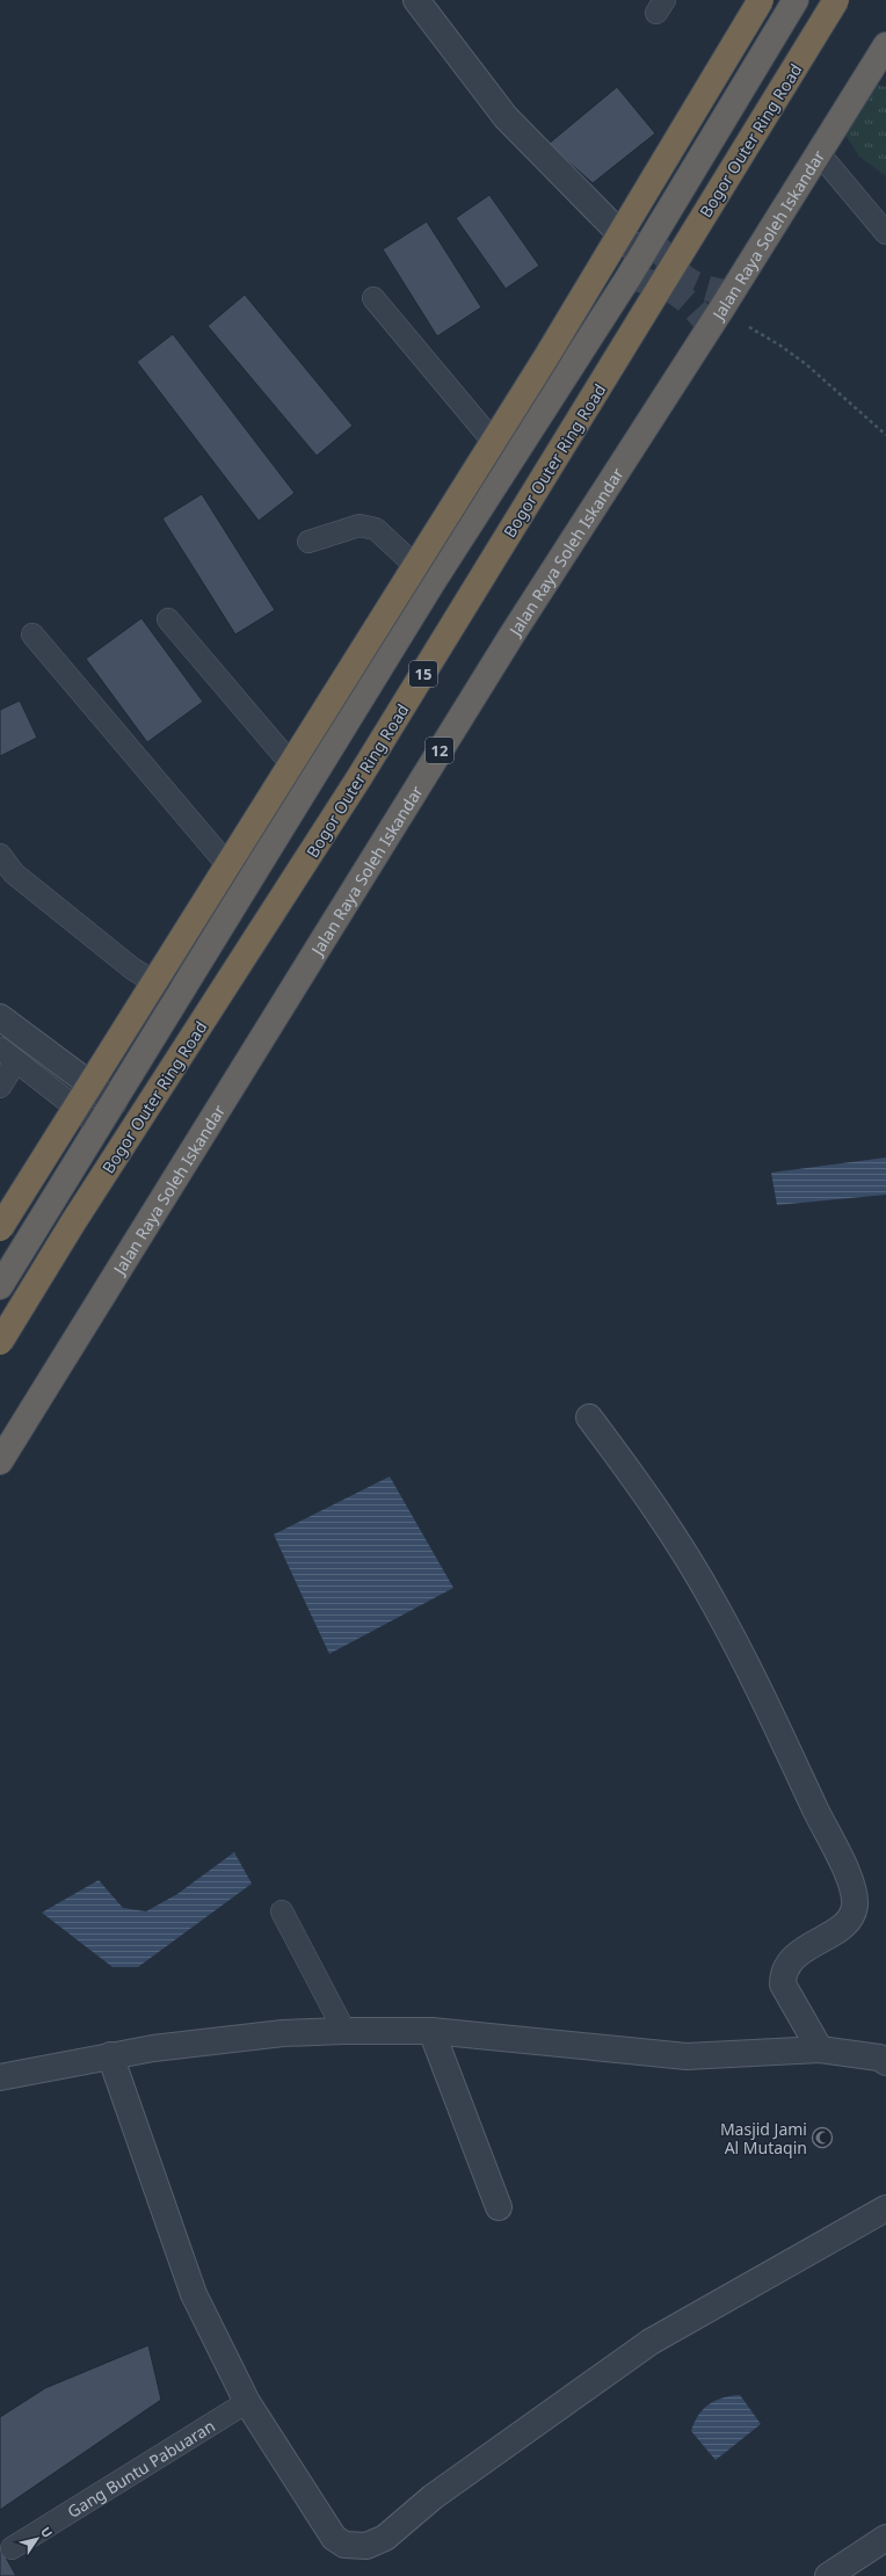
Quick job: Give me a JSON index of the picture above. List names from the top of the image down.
{
  "streets": {
    "highway": [
      "Bogor Outer Ring Road",
      "Jalan Raya Soleh Iskandar",
      "15",
      "12"
    ],
    "lane": ["Gang Buntu Pabuaran"]
  },
  "places": {
    "mosque": ["Masjid Jami Al Mutaqin"]
  },
  "north": "top right"
}
